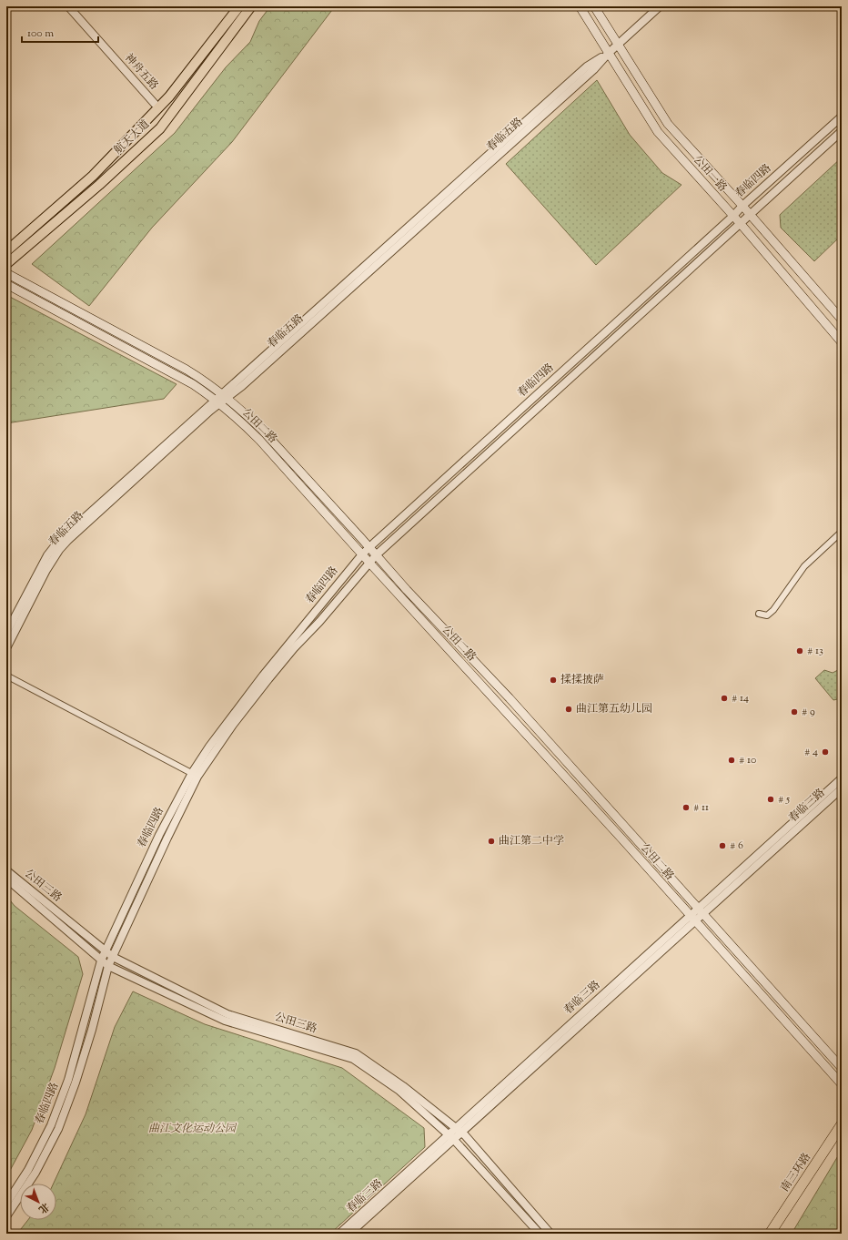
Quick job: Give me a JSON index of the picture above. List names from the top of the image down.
{
  "streets": {
    "highway": ["南三环路"],
    "main road": ["航天大道", "公田一路", "公田二路"],
    "street": [
      "神舟五路",
      "春临五路",
      "春临四路",
      "春临三路",
      "公田三路"
    ]
  },
  "crossings": [
    ["春临五路", "公田一路"],
    ["春临五路", "公田二路"],
    ["公田一路", "春临四路"],
    ["春临四路", "公田二路"],
    ["春临四路", "公田三路"],
    ["公田二路", "春临三路"],
    ["春临三路", "公田三路"]
  ],
  "parks": ["曲江文化运动公园"],
  "places": [
    "# 13",
    "揉揉披萨",
    "# 14",
    "曲江第五幼儿园",
    "# 9",
    "# 4",
    "# 10",
    "# 5",
    "# 11",
    "曲江第二中学",
    "# 6"
  ],
  "scale_bar": "100 m",
  "north": "bottom right"
}
